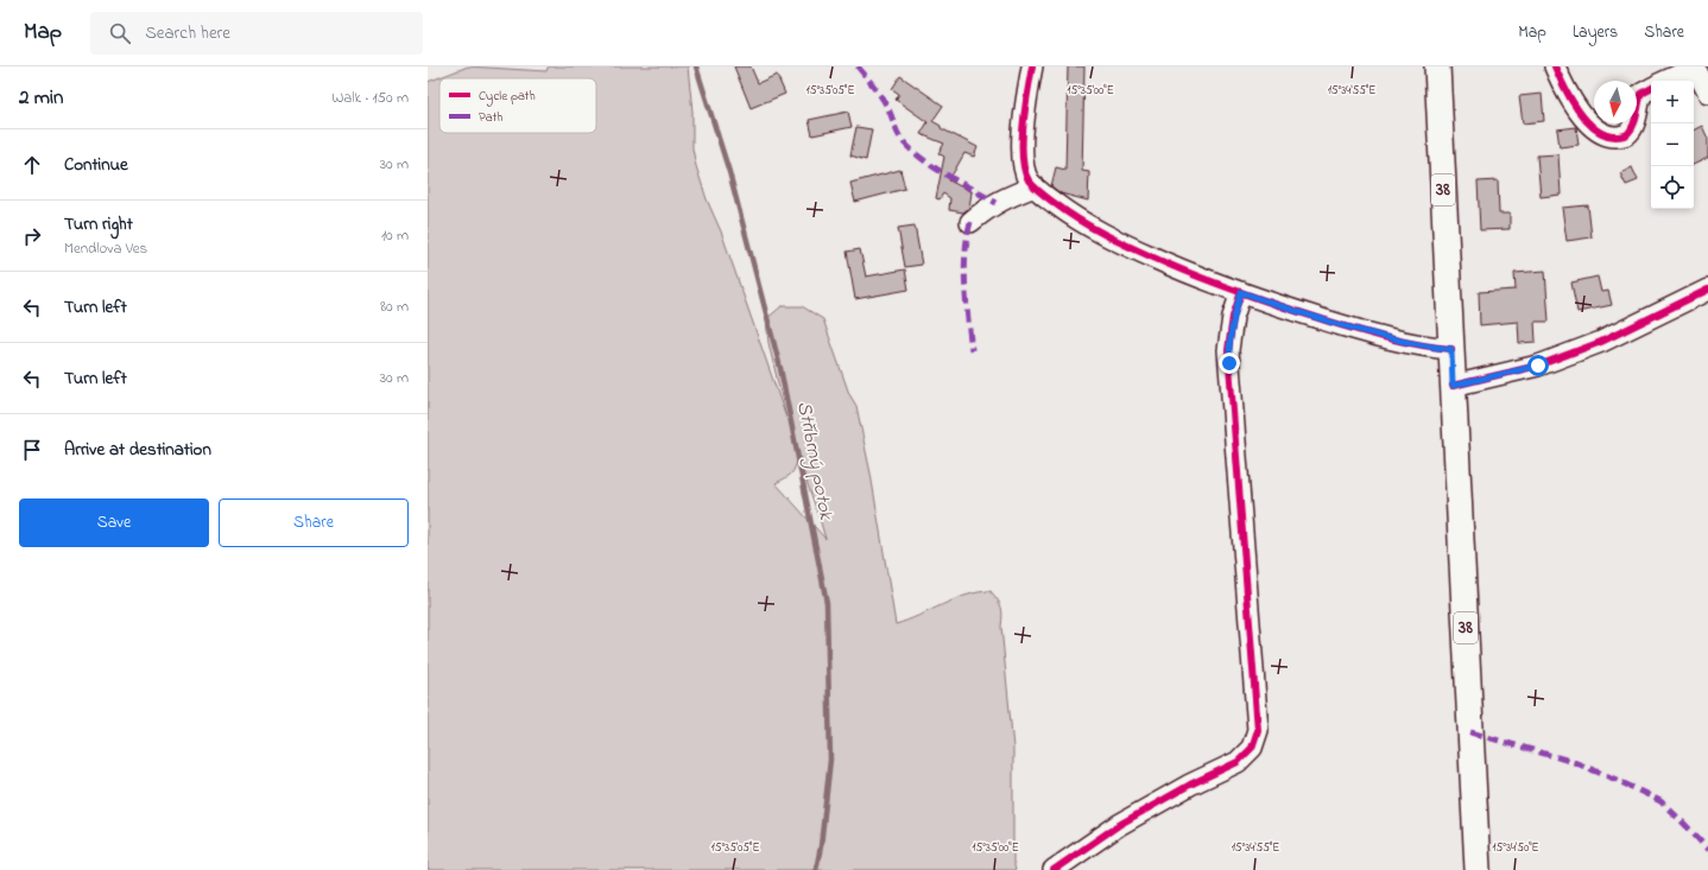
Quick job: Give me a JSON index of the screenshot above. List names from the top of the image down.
{
  "streets": {
    "main road": ["38"]
  },
  "water": ["Stříbrný potok"],
  "legend": ["Cycle path", "Path"],
  "north": "bottom",
  "page": {
    "header": "Map",
    "search": "Search here",
    "nav": ["Map", "Layers", "Share"],
    "heading": ["2 min", "Walk · 150 m"],
    "map_buttons": ["+", "−"],
    "list": [
      ["Continue", "30 m"],
      ["Turn right", "Mendlova Ves", "10 m"],
      ["Turn left", "80 m"],
      ["Turn left", "30 m"],
      "Arrive at destination"
    ],
    "buttons": ["Save", "Share"]
  },
  "coordinates": [
    "15°35'05\"E",
    "15°35'00\"E",
    "15°34'55\"E",
    "15°34'50\"E"
  ]
}
